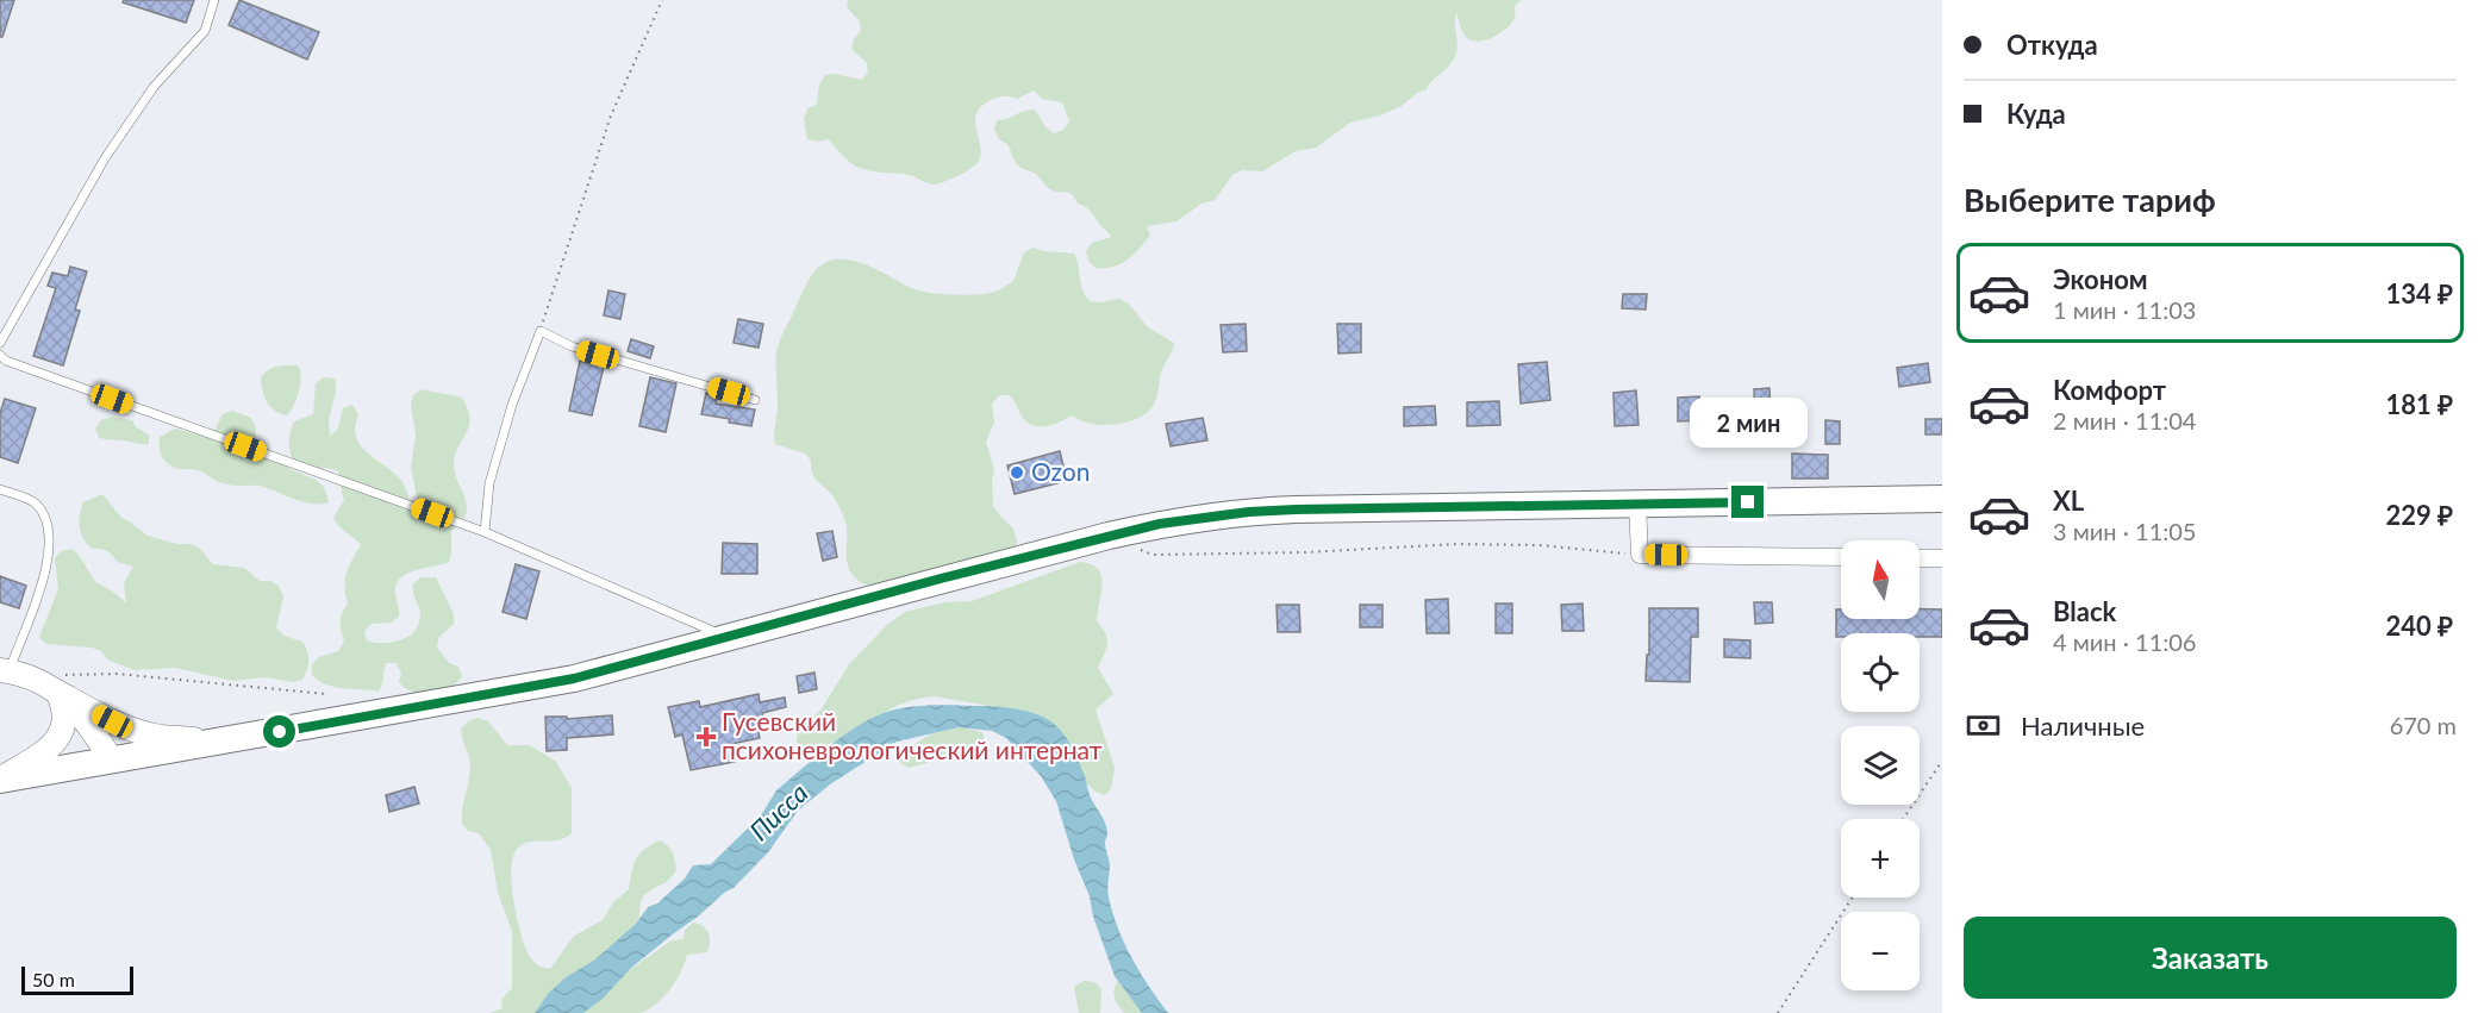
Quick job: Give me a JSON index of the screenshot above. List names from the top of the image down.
{
  "water": ["Писса"],
  "places": {
    "other": ["Ozon"],
    "health": ["Гусевский психоневрологический интернат"]
  },
  "scale_bar": "50 m",
  "north": "top",
  "page": {
    "banner": ["Откуда", "Куда"],
    "heading": "Выберите тариф",
    "list": [
      {
        "name": "Эконом",
        "note": "1 мин · 11:03",
        "value": "134 ₽"
      },
      {
        "name": "Комфорт",
        "note": "2 мин · 11:04",
        "value": "181 ₽"
      },
      {
        "name": "XL",
        "note": "3 мин · 11:05",
        "value": "229 ₽"
      },
      {
        "name": "Black",
        "note": "4 мин · 11:06",
        "value": "240 ₽"
      }
    ],
    "bubble": "2 мин",
    "map_buttons": ["+", "−"],
    "pay": ["Наличные", "670 m"],
    "buttons": "Заказать",
    "scale": "50 m"
  }
}
